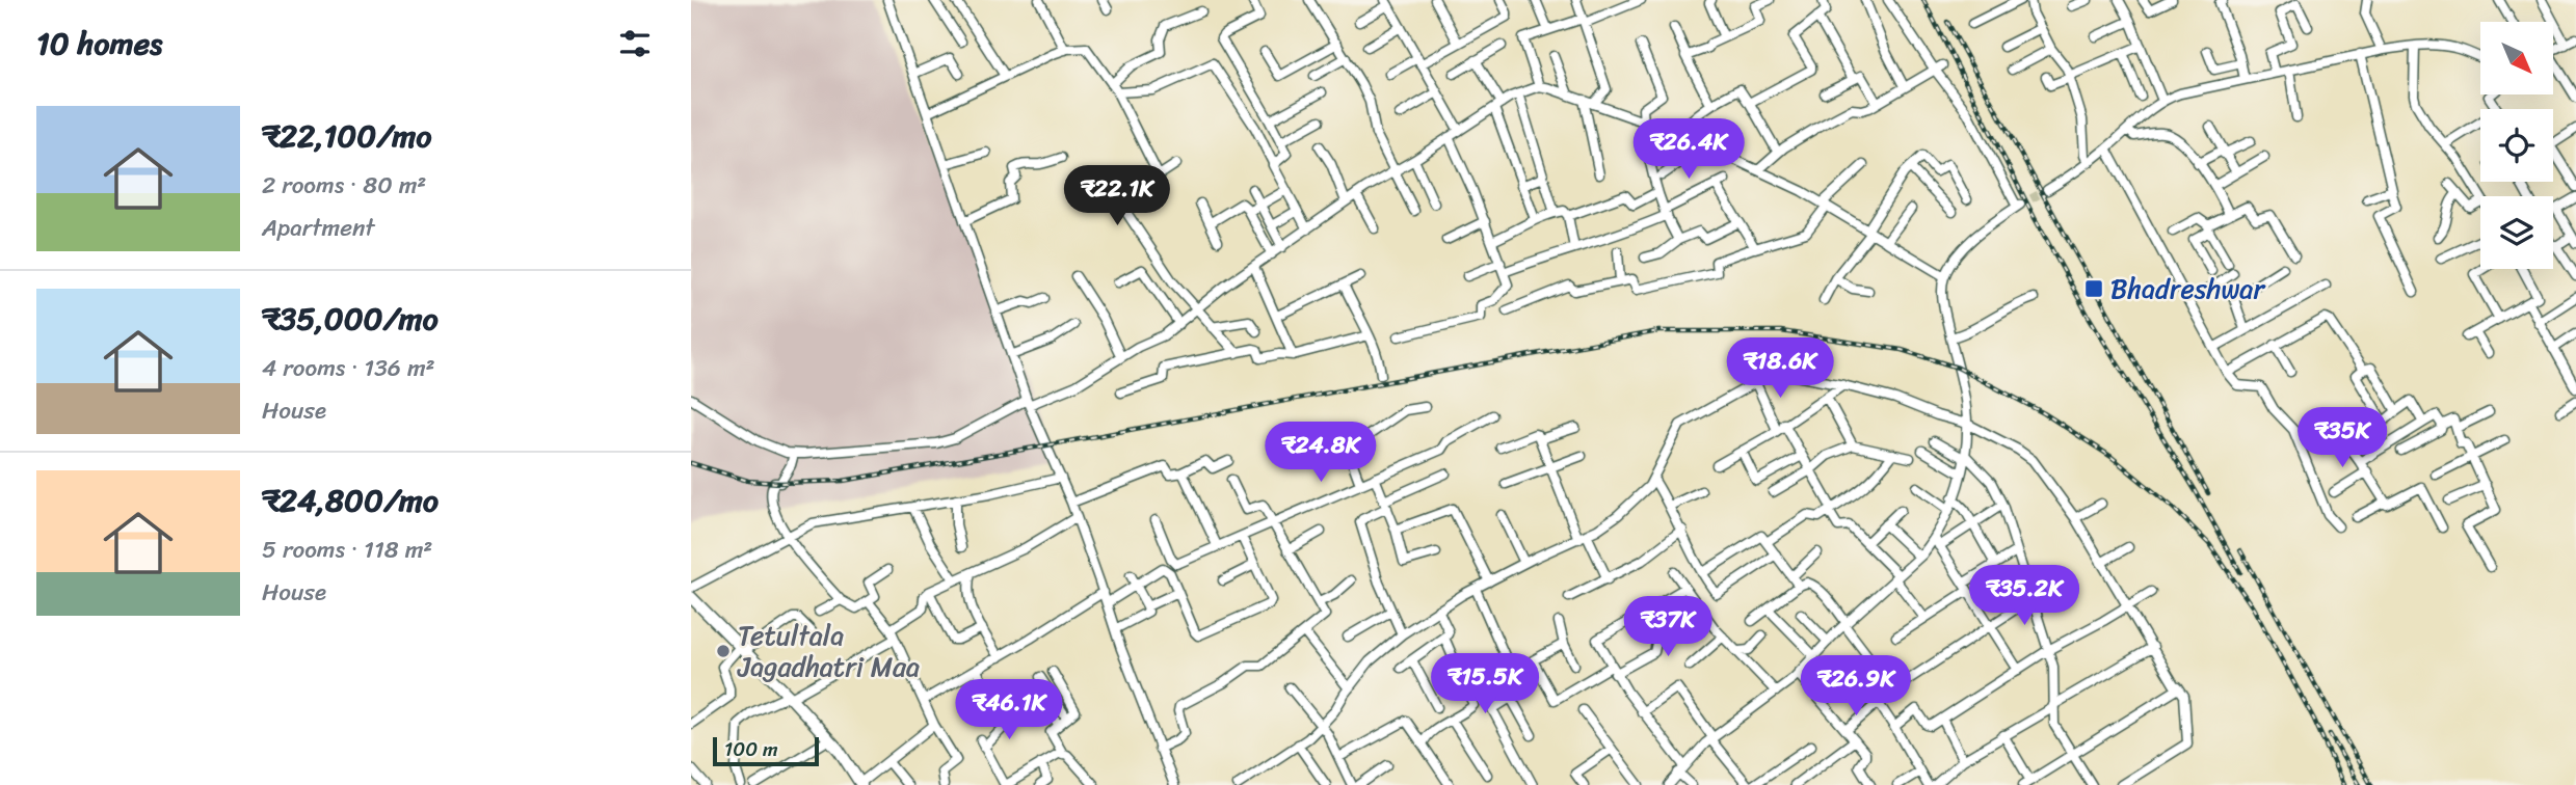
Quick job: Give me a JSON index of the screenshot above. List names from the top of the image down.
{
  "places": {
    "transit": ["Bhadreshwar"],
    "other": ["Tetultala Jagadhatri Maa"]
  },
  "scale_bar": "100 m",
  "north": "bottom right",
  "page": {
    "heading": "10 homes",
    "list": [
      {
        "name": "₹22,100/mo",
        "note": "2 rooms · 80 m² · Apartment"
      },
      {
        "name": "₹35,000/mo",
        "note": "4 rooms · 136 m² · House"
      },
      {
        "name": "₹24,800/mo",
        "note": "5 rooms · 118 m² · House"
      }
    ],
    "price": [
      "₹26.4K",
      "₹22.1K",
      "₹18.6K",
      "₹35K",
      "₹24.8K",
      "₹35.2K",
      "₹37K",
      "₹15.5K",
      "₹26.9K",
      "₹46.1K"
    ],
    "scale": "100 m"
  }
}
